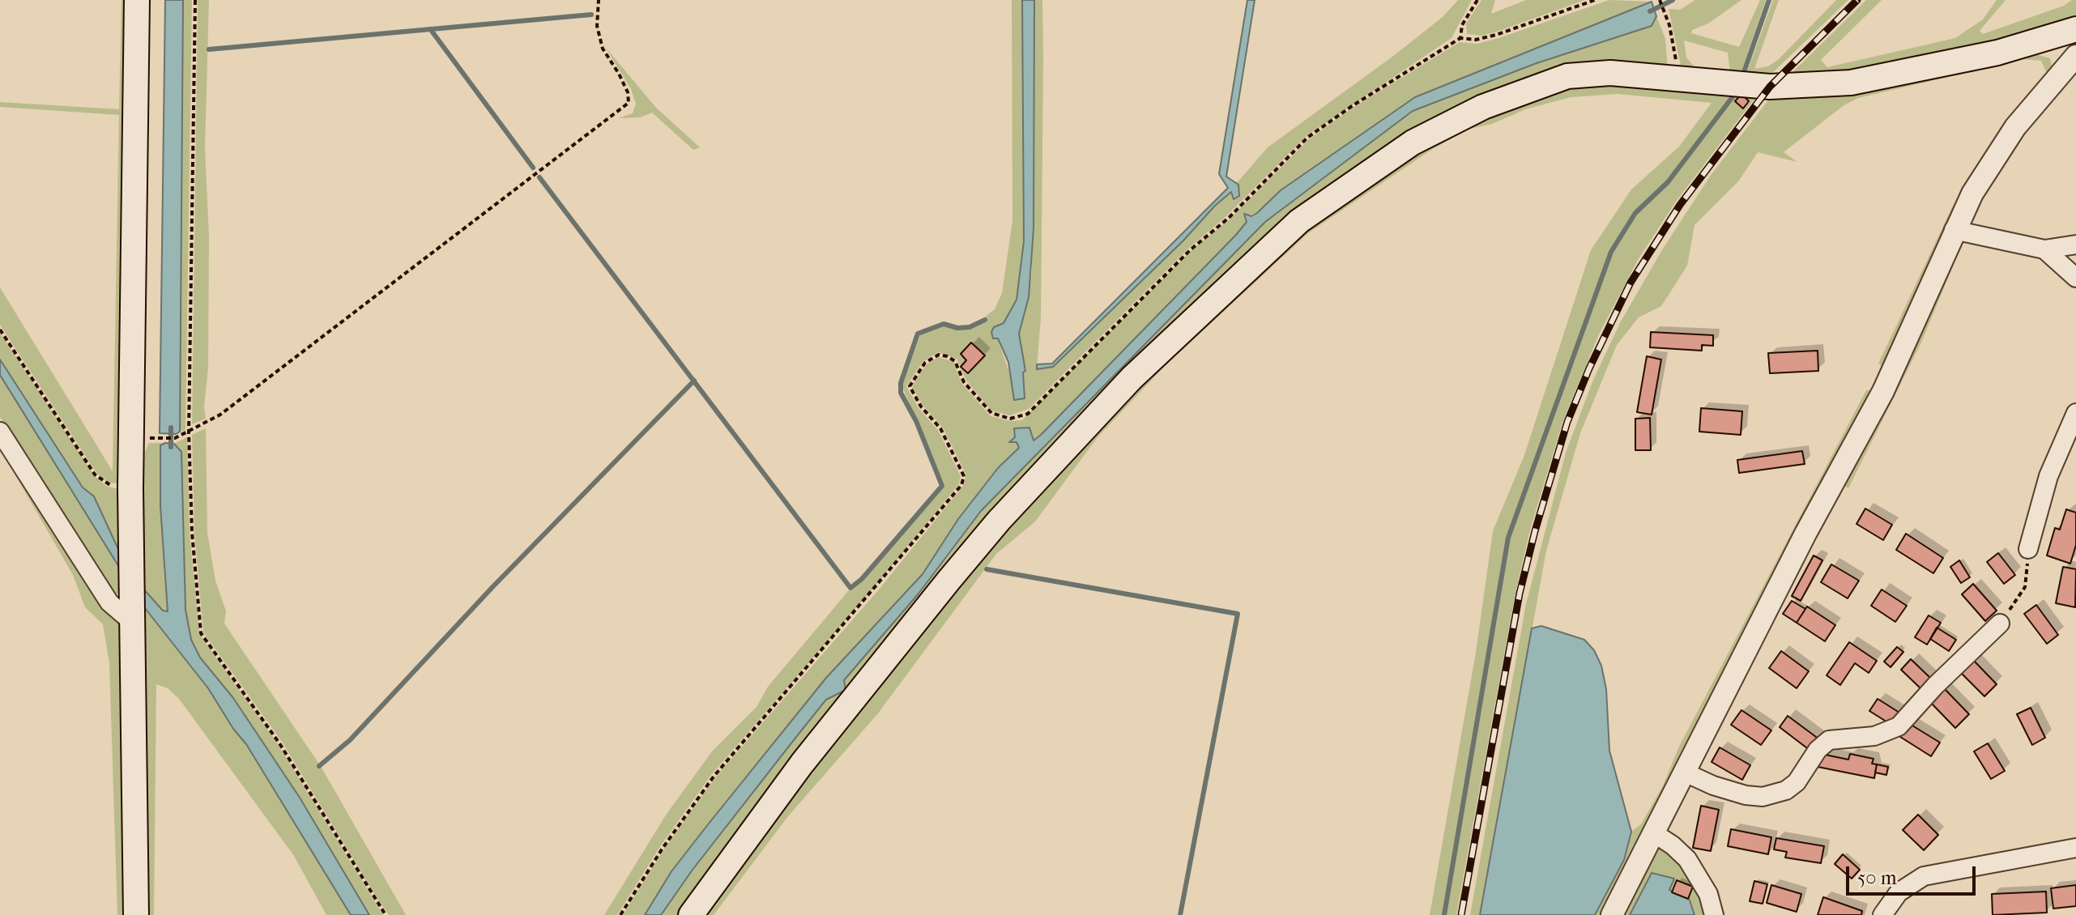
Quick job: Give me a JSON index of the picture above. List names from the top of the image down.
{
  "scale_bar": "50 m"
}
